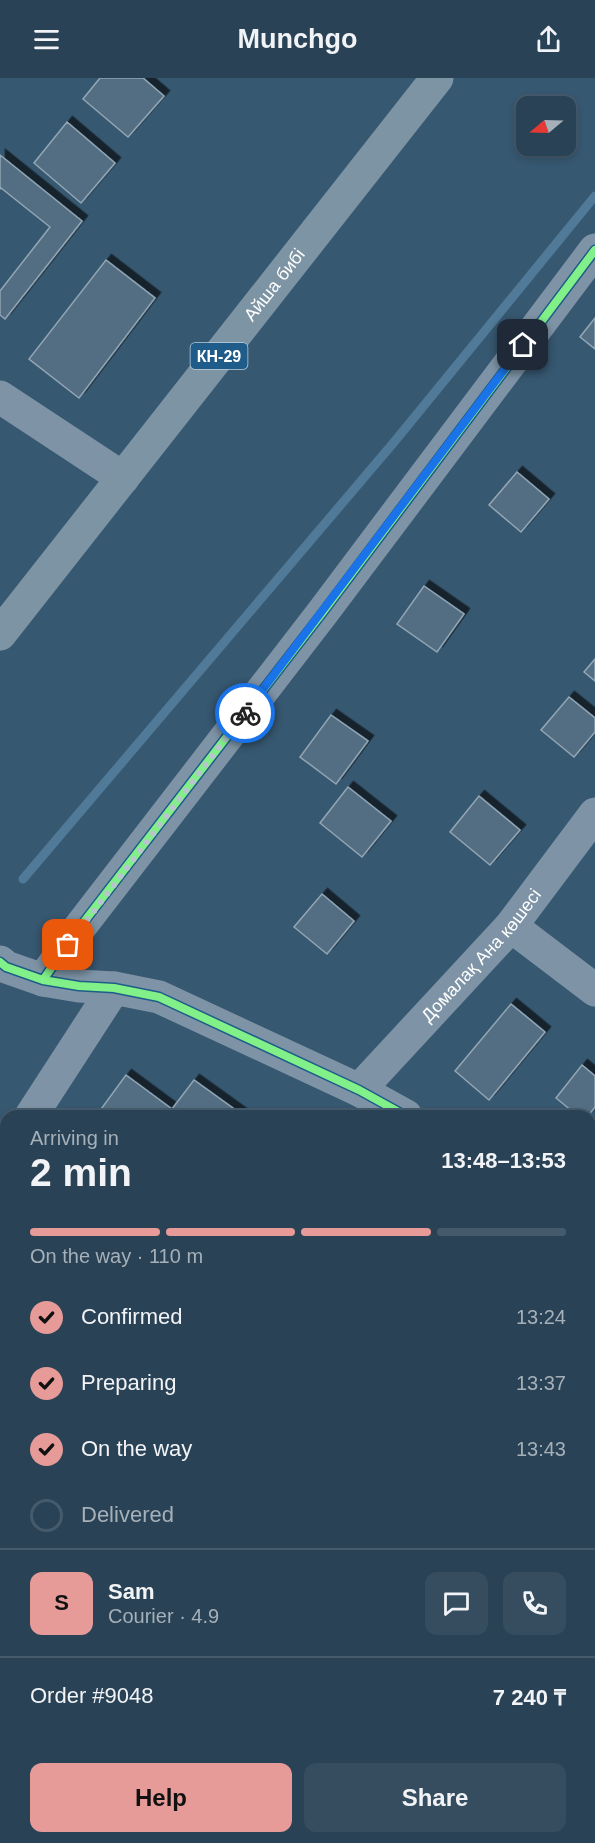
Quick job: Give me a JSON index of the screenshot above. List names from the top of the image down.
{
  "streets": {
    "main road": ["Айша бибі", "КН-29"],
    "street": ["Домалақ Ана көшесі"]
  },
  "north": "left",
  "page": {
    "header": "Munchgo",
    "heading": ["2 min", "Arriving in", "13:48–13:53"],
    "panel": [
      "Sam",
      "Courier · 4.9",
      "Order #9048",
      "7 240 ₸"
    ],
    "bar": "On the way · 110 m",
    "list": [
      ["Confirmed", "13:24"],
      ["Preparing", "13:37"],
      ["On the way", "13:43"],
      "Delivered"
    ],
    "round": "S",
    "buttons": ["Help", "Share"]
  }
}
